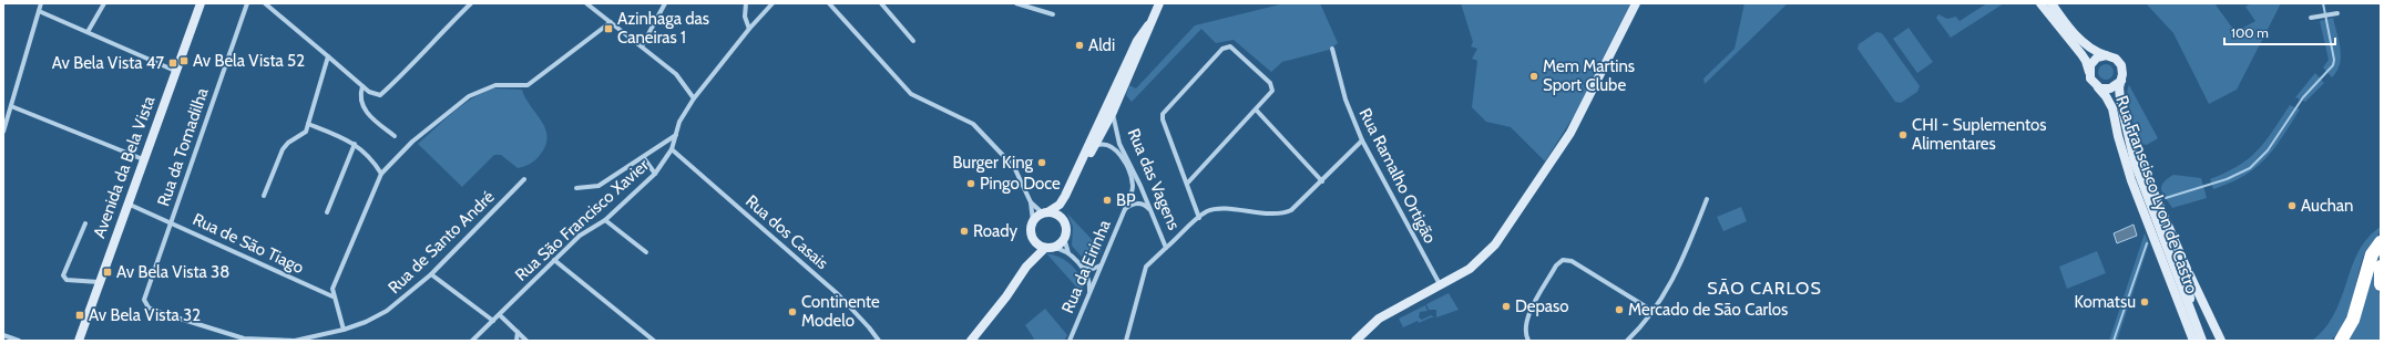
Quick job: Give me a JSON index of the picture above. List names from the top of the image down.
{
  "streets": {
    "street": [
      "Rua da Tomadilha",
      "Avenida da Bela Vista",
      "Rua Ramalho Ortigão",
      "Rua das Vagens",
      "Rua Franscisco Lyon de Castro",
      "Rua São Francisco Xavier",
      "Rua dos Casais",
      "Rua de Santo André",
      "Rua de São Tiago",
      "Rua da Eirinha"
    ]
  },
  "crossings": [
    ["Rua da Tomadilha", "Rua de Santo André"],
    ["Rua da Tomadilha", "Rua de São Tiago"],
    ["Avenida da Bela Vista", "Rua de São Tiago"],
    ["Rua das Vagens", "Rua da Eirinha"],
    ["Rua São Francisco Xavier", "Rua dos Casais"]
  ],
  "districts": ["SÃO CARLOS"],
  "places": {
    "transit": [
      "Azinhaga das Caneiras 1",
      "Av Bela Vista 52",
      "Av Bela Vista 47",
      "Av Bela Vista 38",
      "Av Bela Vista 32"
    ],
    "other": [
      "Aldi",
      "Mem Martins Sport Clube",
      "CHI - Suplementos Alimentares",
      "Burger King",
      "Pingo Doce",
      "BP",
      "Auchan",
      "Roady",
      "Komatsu",
      "Depaso",
      "Mercado de São Carlos",
      "Continente Modelo"
    ]
  },
  "scale_bar": "100 m"
}
